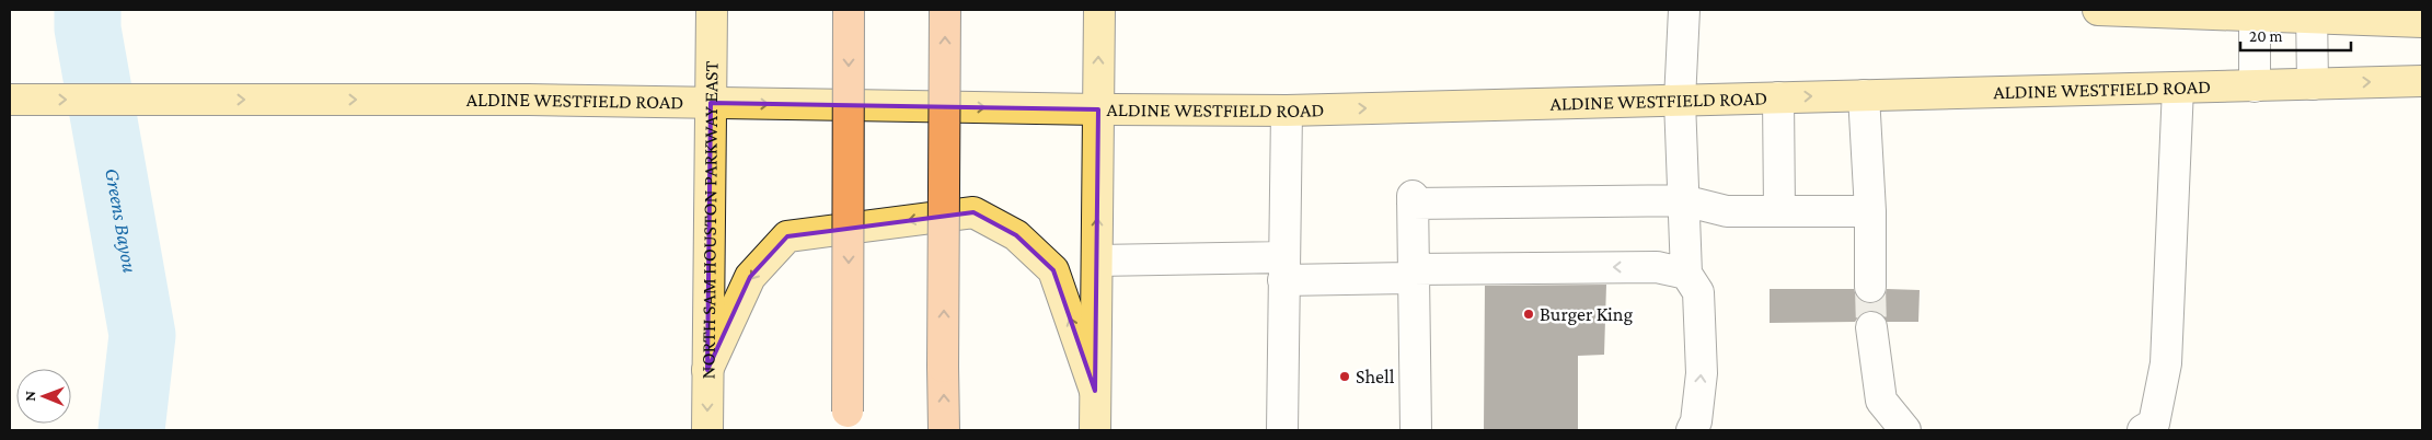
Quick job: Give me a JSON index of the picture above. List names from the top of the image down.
{
  "streets": {
    "main road": ["ALDINE WESTFIELD ROAD", "NORTH SAM HOUSTON PARKWAY EAST"]
  },
  "crossings": [
    ["ALDINE WESTFIELD ROAD", "NORTH SAM HOUSTON PARKWAY EAST"]
  ],
  "one_way": ["ALDINE WESTFIELD ROAD"],
  "water": ["Greens Bayou"],
  "places": ["Burger King", "Shell"],
  "scale_bar": "20 m",
  "north": "left"
}
